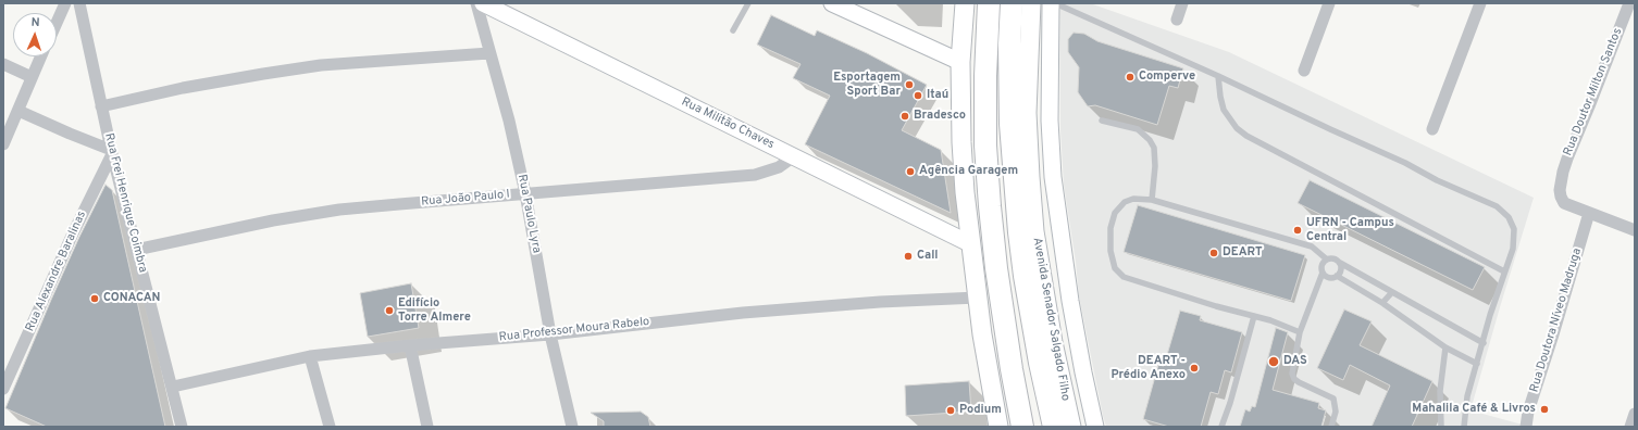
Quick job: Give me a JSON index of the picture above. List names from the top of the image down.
{
  "streets": {
    "highway": ["Avenida Senador Salgado Filho"],
    "main road": ["Rua Militão Chaves"],
    "street": [
      "Rua Doutor Milton Santos",
      "Rua João Paulo I",
      "Rua Frei Henrique Coimbra",
      "Rua Paulo Lyra",
      "Rua Alexandre Baralinas",
      "Rua Doutora Níveo Madruga",
      "Rua Professor Moura Rabelo"
    ]
  },
  "crossings": [
    ["Rua Doutor Milton Santos", "Rua Doutora Níveo Madruga"],
    ["Rua Militão Chaves", "Rua João Paulo I"],
    ["Rua João Paulo I", "Rua Frei Henrique Coimbra"],
    ["Rua João Paulo I", "Rua Paulo Lyra"],
    ["Rua Frei Henrique Coimbra", "Rua Alexandre Baralinas"],
    ["Rua Frei Henrique Coimbra", "Rua Professor Moura Rabelo"],
    ["Rua Paulo Lyra", "Rua Professor Moura Rabelo"]
  ],
  "places": [
    "Comperve",
    "Esportagem Sport Bar",
    "Itaú",
    "Bradesco",
    "Agência Garagem",
    "UFRN - Campus Central",
    "DEART",
    "Call",
    "CONACAN",
    "Edifício Torre Almere",
    "DAS",
    "DEART - Prédio Anexo",
    "Mahalila Café & Livros",
    "Podium"
  ],
  "north": "top"
}
